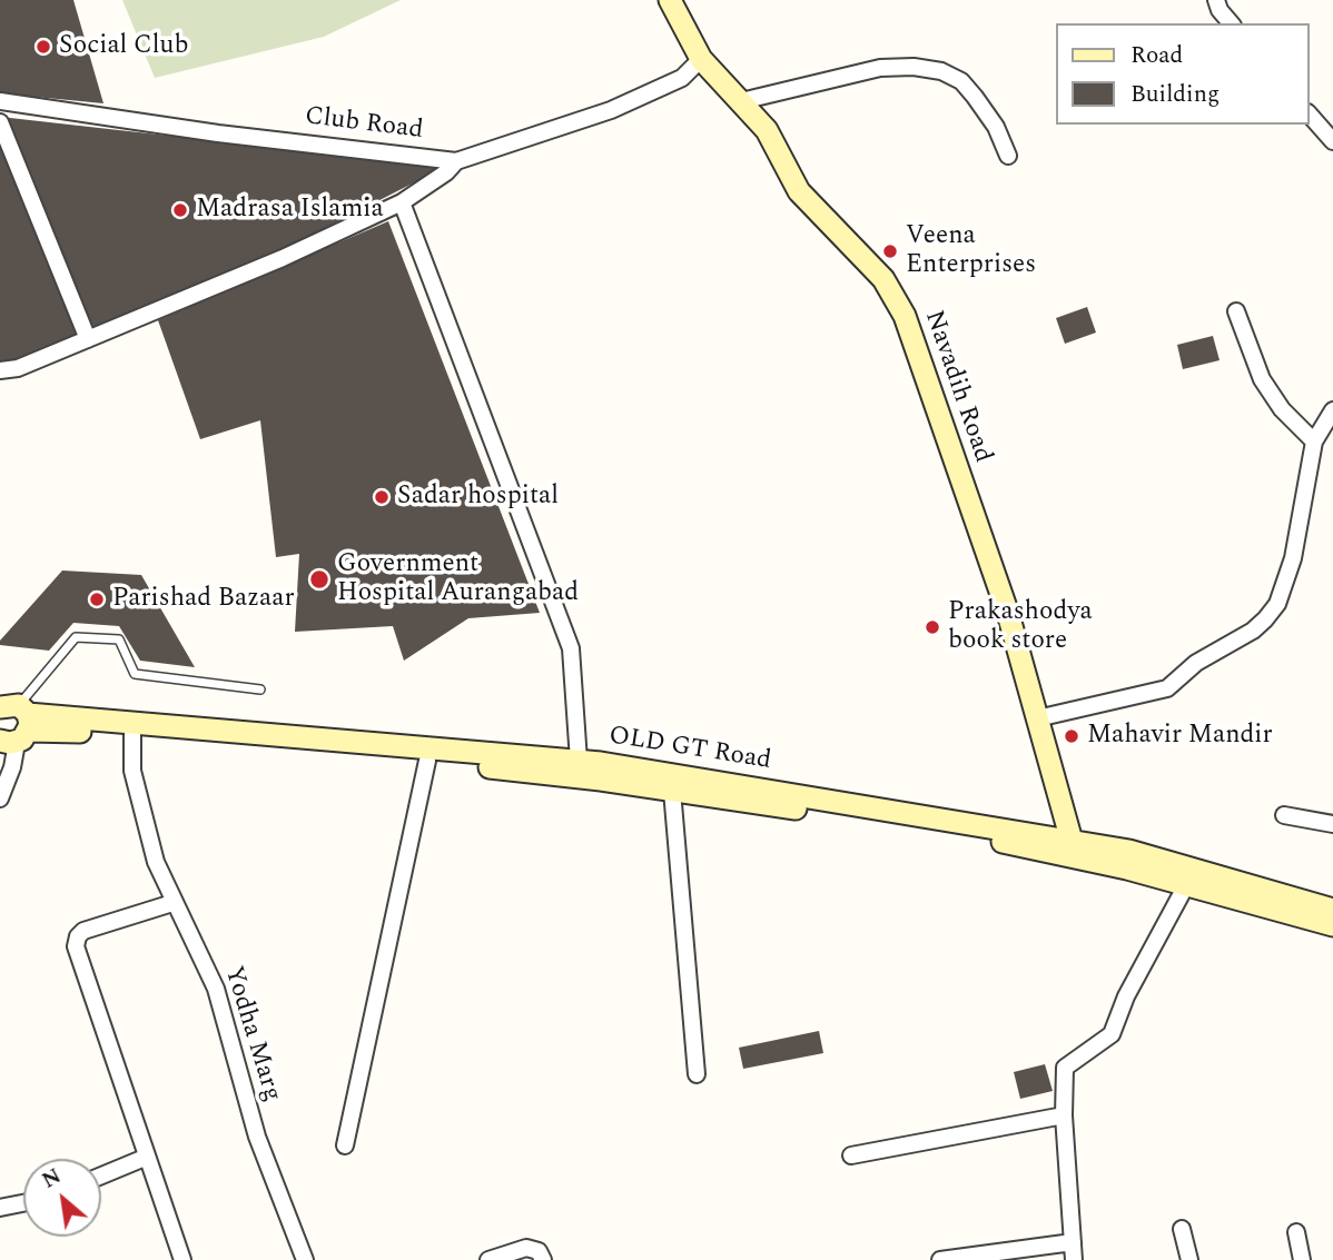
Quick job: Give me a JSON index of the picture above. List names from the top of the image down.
{
  "streets": {
    "main road": ["Navadih Road", "OLD GT Road"],
    "street": ["Club Road", "Yodha Marg"]
  },
  "crossings": [
    ["Club Road", "Navadih Road"],
    ["Navadih Road", "OLD GT Road"],
    ["OLD GT Road", "Yodha Marg"]
  ],
  "places": [
    "Social Club",
    "Madrasa Islamia",
    "Veena Enterprises",
    "Sadar hospital",
    "Government Hospital Aurangabad",
    "Parishad Bazaar",
    "Prakashodya book store",
    "Mahavir Mandir"
  ],
  "legend": ["Road", "Building"],
  "north": "top left"
}
